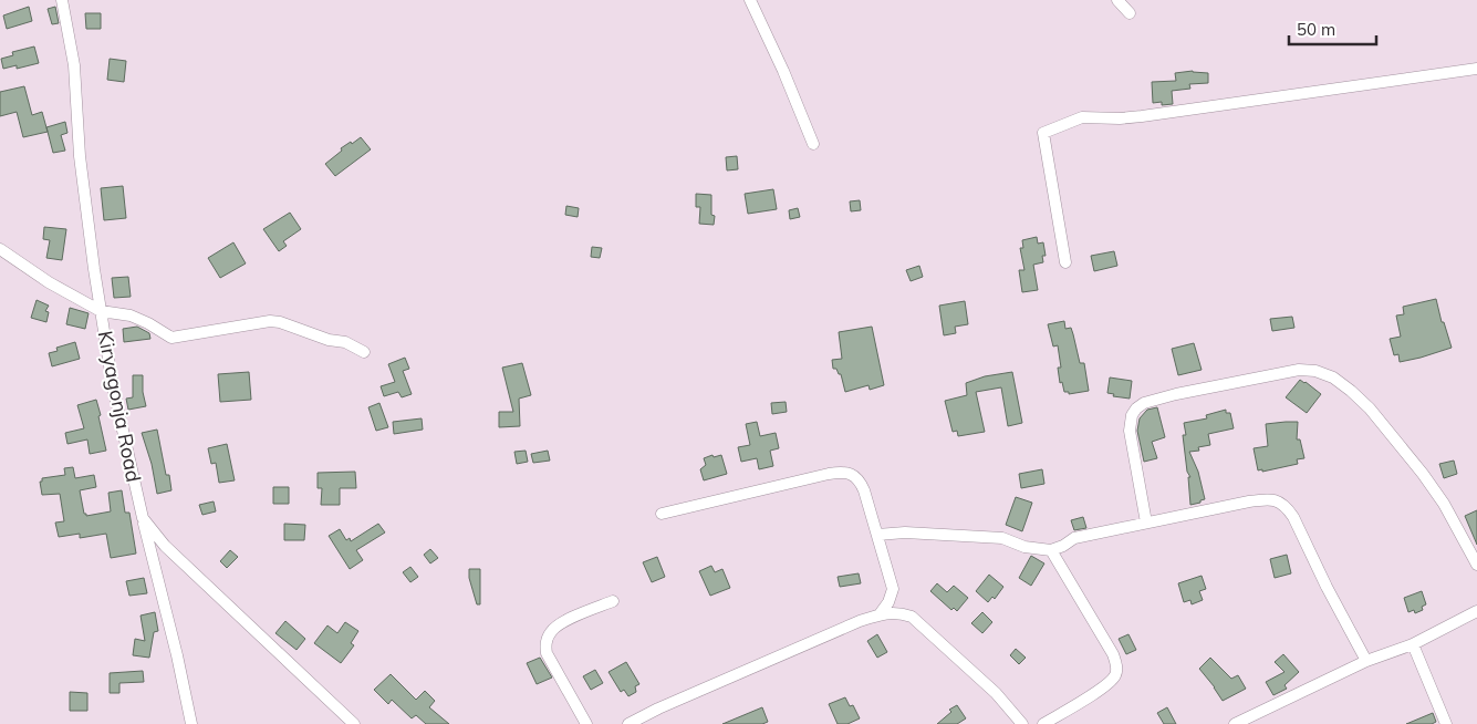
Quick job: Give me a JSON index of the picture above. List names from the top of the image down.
{
  "streets": {
    "street": ["Kiryagonja Road"]
  },
  "scale_bar": "50 m"
}
